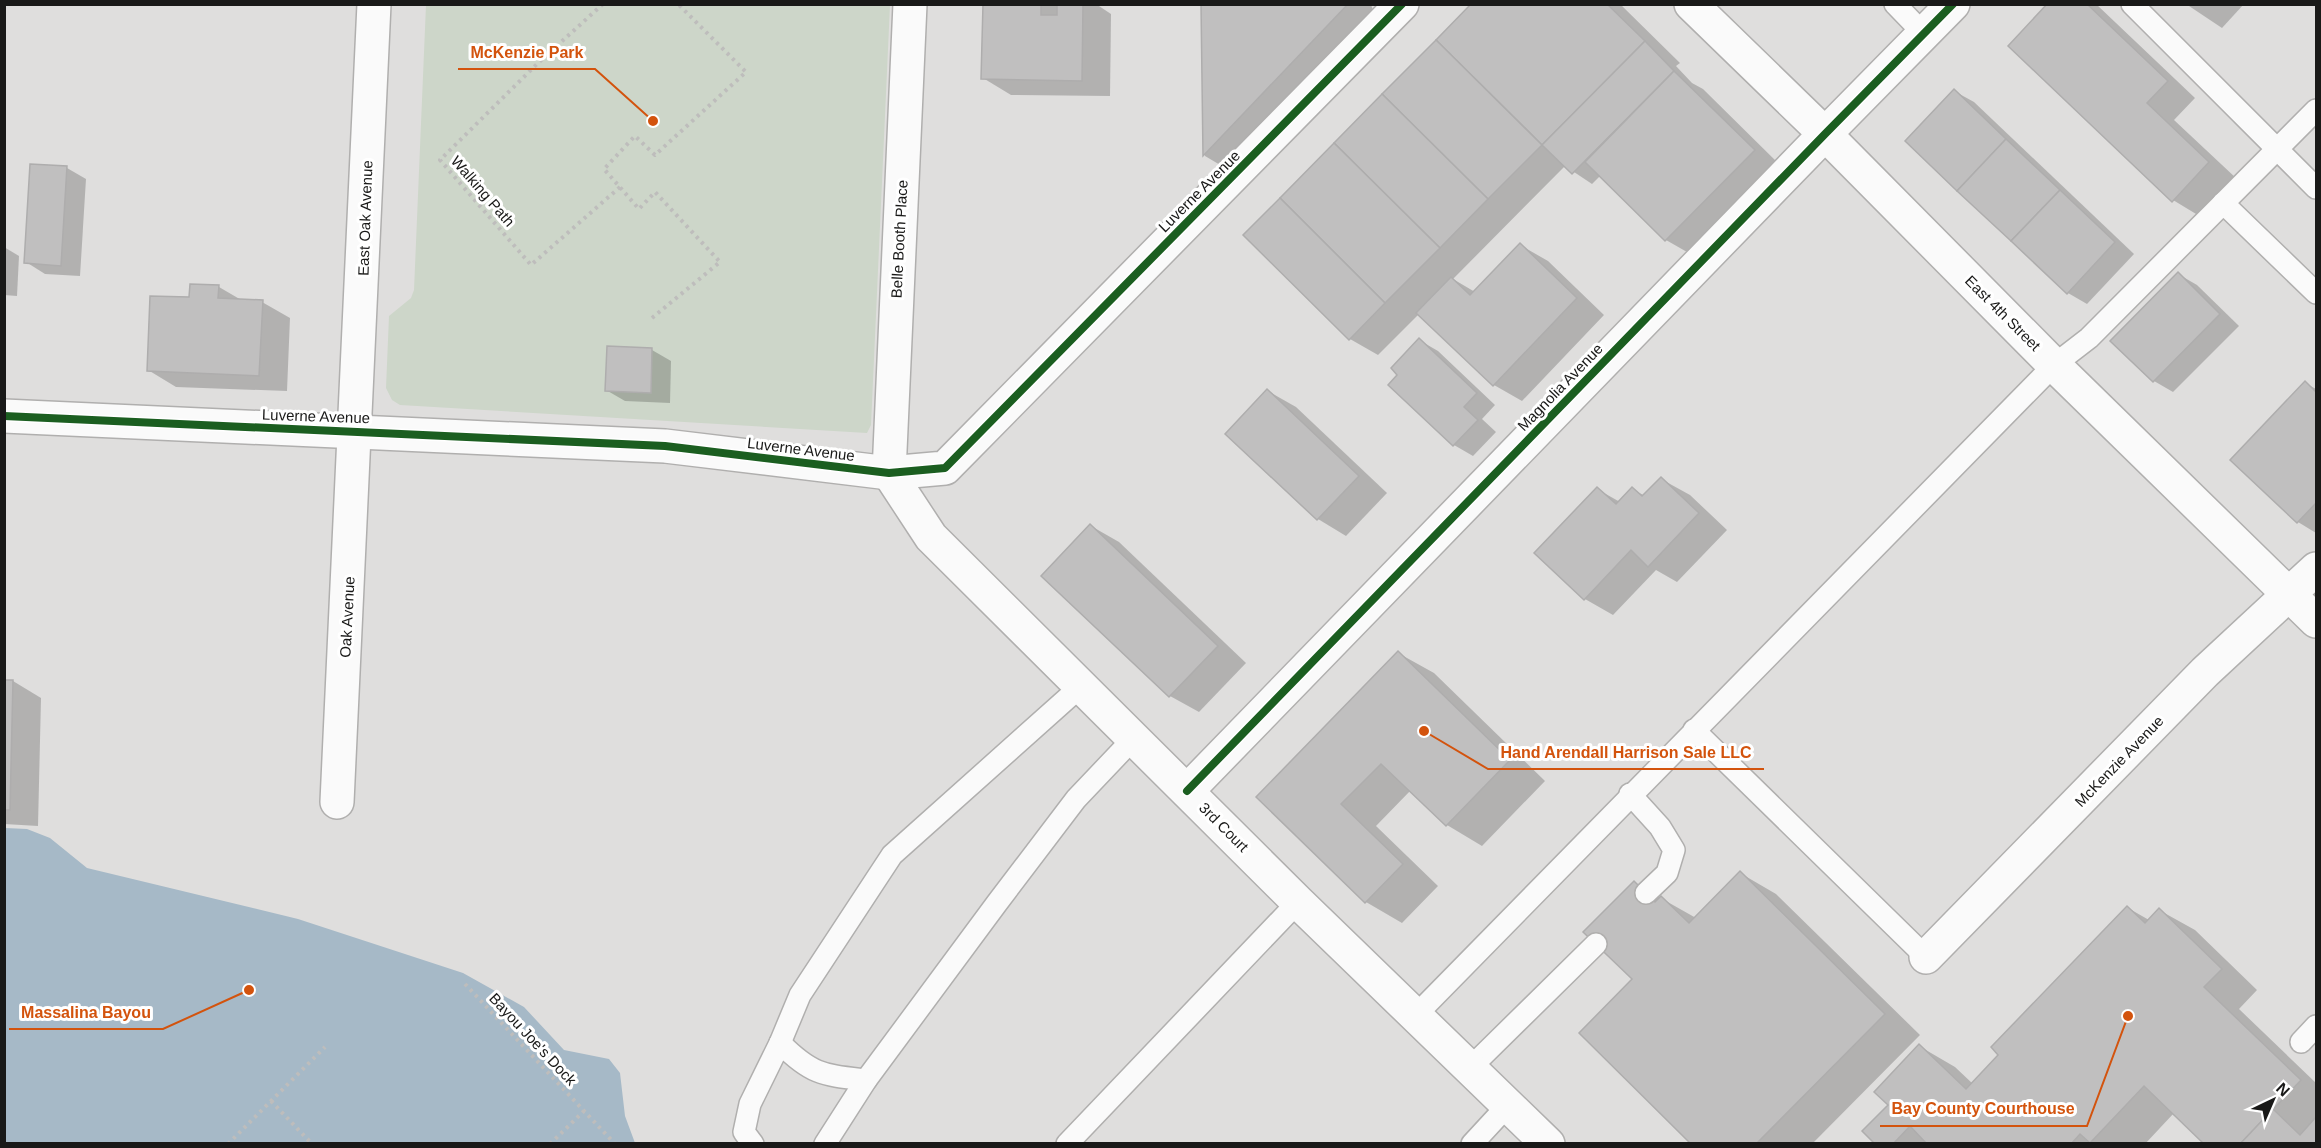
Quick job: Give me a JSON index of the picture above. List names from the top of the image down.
{
  "streets": {
    "street": [
      "Luverne Avenue",
      "East Oak Avenue",
      "Belle Booth Place",
      "East 4th Street",
      "Magnolia Avenue",
      "Oak Avenue",
      "McKenzie Avenue",
      "3rd Court"
    ],
    "path": ["Walking Path", "Bayou Joe's Dock"]
  },
  "crossings": [
    ["Luverne Avenue", "East Oak Avenue"],
    ["Luverne Avenue", "Belle Booth Place"],
    ["Luverne Avenue", "Oak Avenue"],
    ["Luverne Avenue", "3rd Court"],
    ["East Oak Avenue", "Oak Avenue"],
    ["Belle Booth Place", "3rd Court"],
    ["East 4th Street", "Magnolia Avenue"],
    ["East 4th Street", "McKenzie Avenue"],
    ["Magnolia Avenue", "3rd Court"]
  ],
  "places": [
    "McKenzie Park",
    "Hand Arendall Harrison Sale LLC",
    "Massalina Bayou",
    "Bay County Courthouse"
  ],
  "north": "top right"
}
